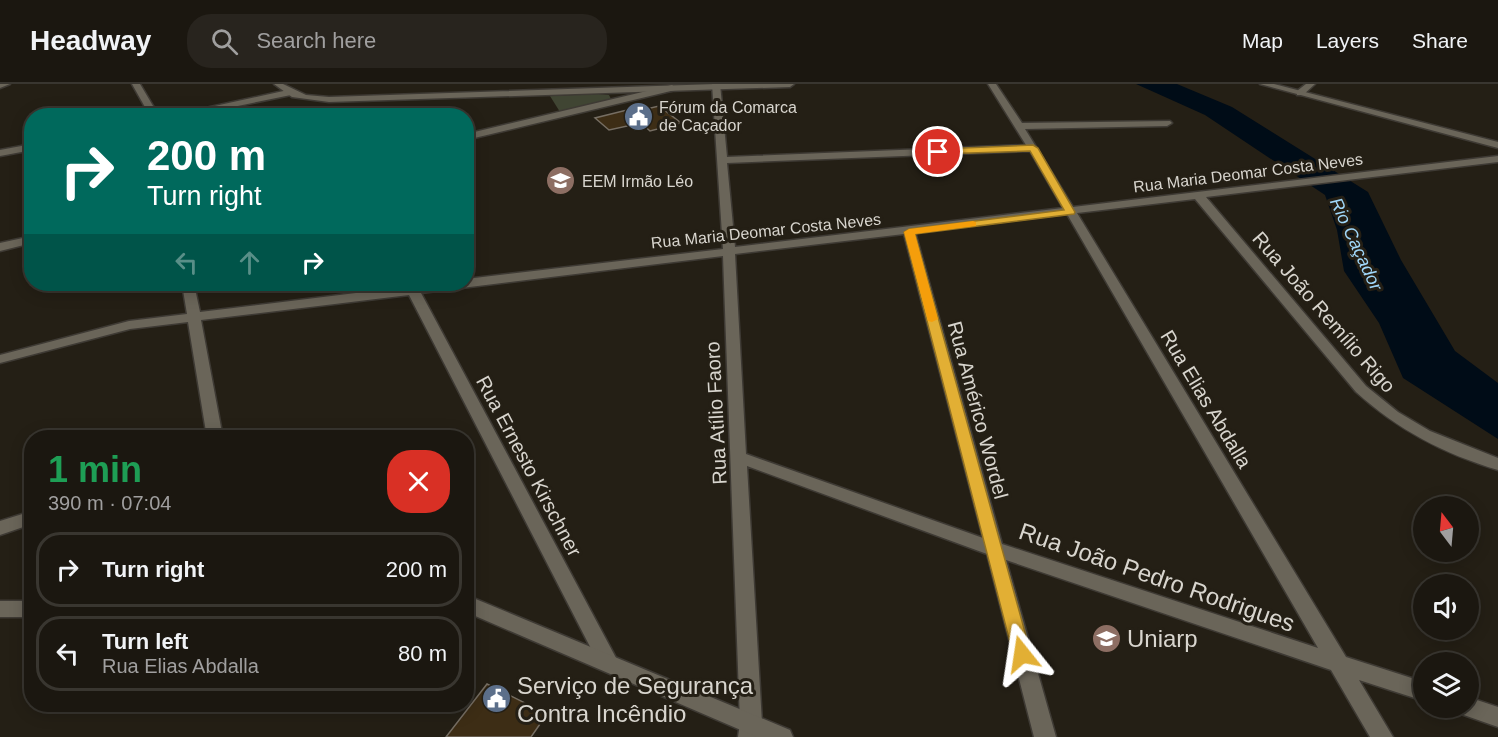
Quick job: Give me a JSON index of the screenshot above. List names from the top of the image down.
{
  "streets": {
    "street": [
      "Rua Maria Deomar Costa Neves",
      "Rua João Remílio Rigo",
      "Rua Elias Abdalla",
      "Rua Américo Wordel",
      "Rua Atílio Faoro",
      "Rua Ernesto Kirschner",
      "Rua João Pedro Rodrigues"
    ]
  },
  "crossings": [
    ["Rua Maria Deomar Costa Neves", "Rua João Remílio Rigo"],
    ["Rua Maria Deomar Costa Neves", "Rua Elias Abdalla"],
    ["Rua Maria Deomar Costa Neves", "Rua Américo Wordel"],
    ["Rua Maria Deomar Costa Neves", "Rua Atílio Faoro"],
    ["Rua Elias Abdalla", "Rua João Pedro Rodrigues"],
    ["Rua Américo Wordel", "Rua João Pedro Rodrigues"],
    ["Rua Atílio Faoro", "Rua João Pedro Rodrigues"]
  ],
  "water": ["Rio Caçador"],
  "places": {
    "public building": ["Fórum da Comarca de Caçador", "Serviço de Segurança Contra Incêndio"],
    "school or university": ["EEM Irmão Léo", "Uniarp"]
  },
  "north": "top",
  "page": {
    "header": "Headway",
    "search": "Search here",
    "nav": ["Map", "Layers", "Share"],
    "turn": ["200 m", "Turn right"],
    "heading": ["1 min", "390 m · 07:04"],
    "list": [
      {
        "name": "Turn right",
        "value": "200 m"
      },
      {
        "name": "Turn left",
        "note": "Rua Elias Abdalla",
        "value": "80 m"
      }
    ]
  }
}
